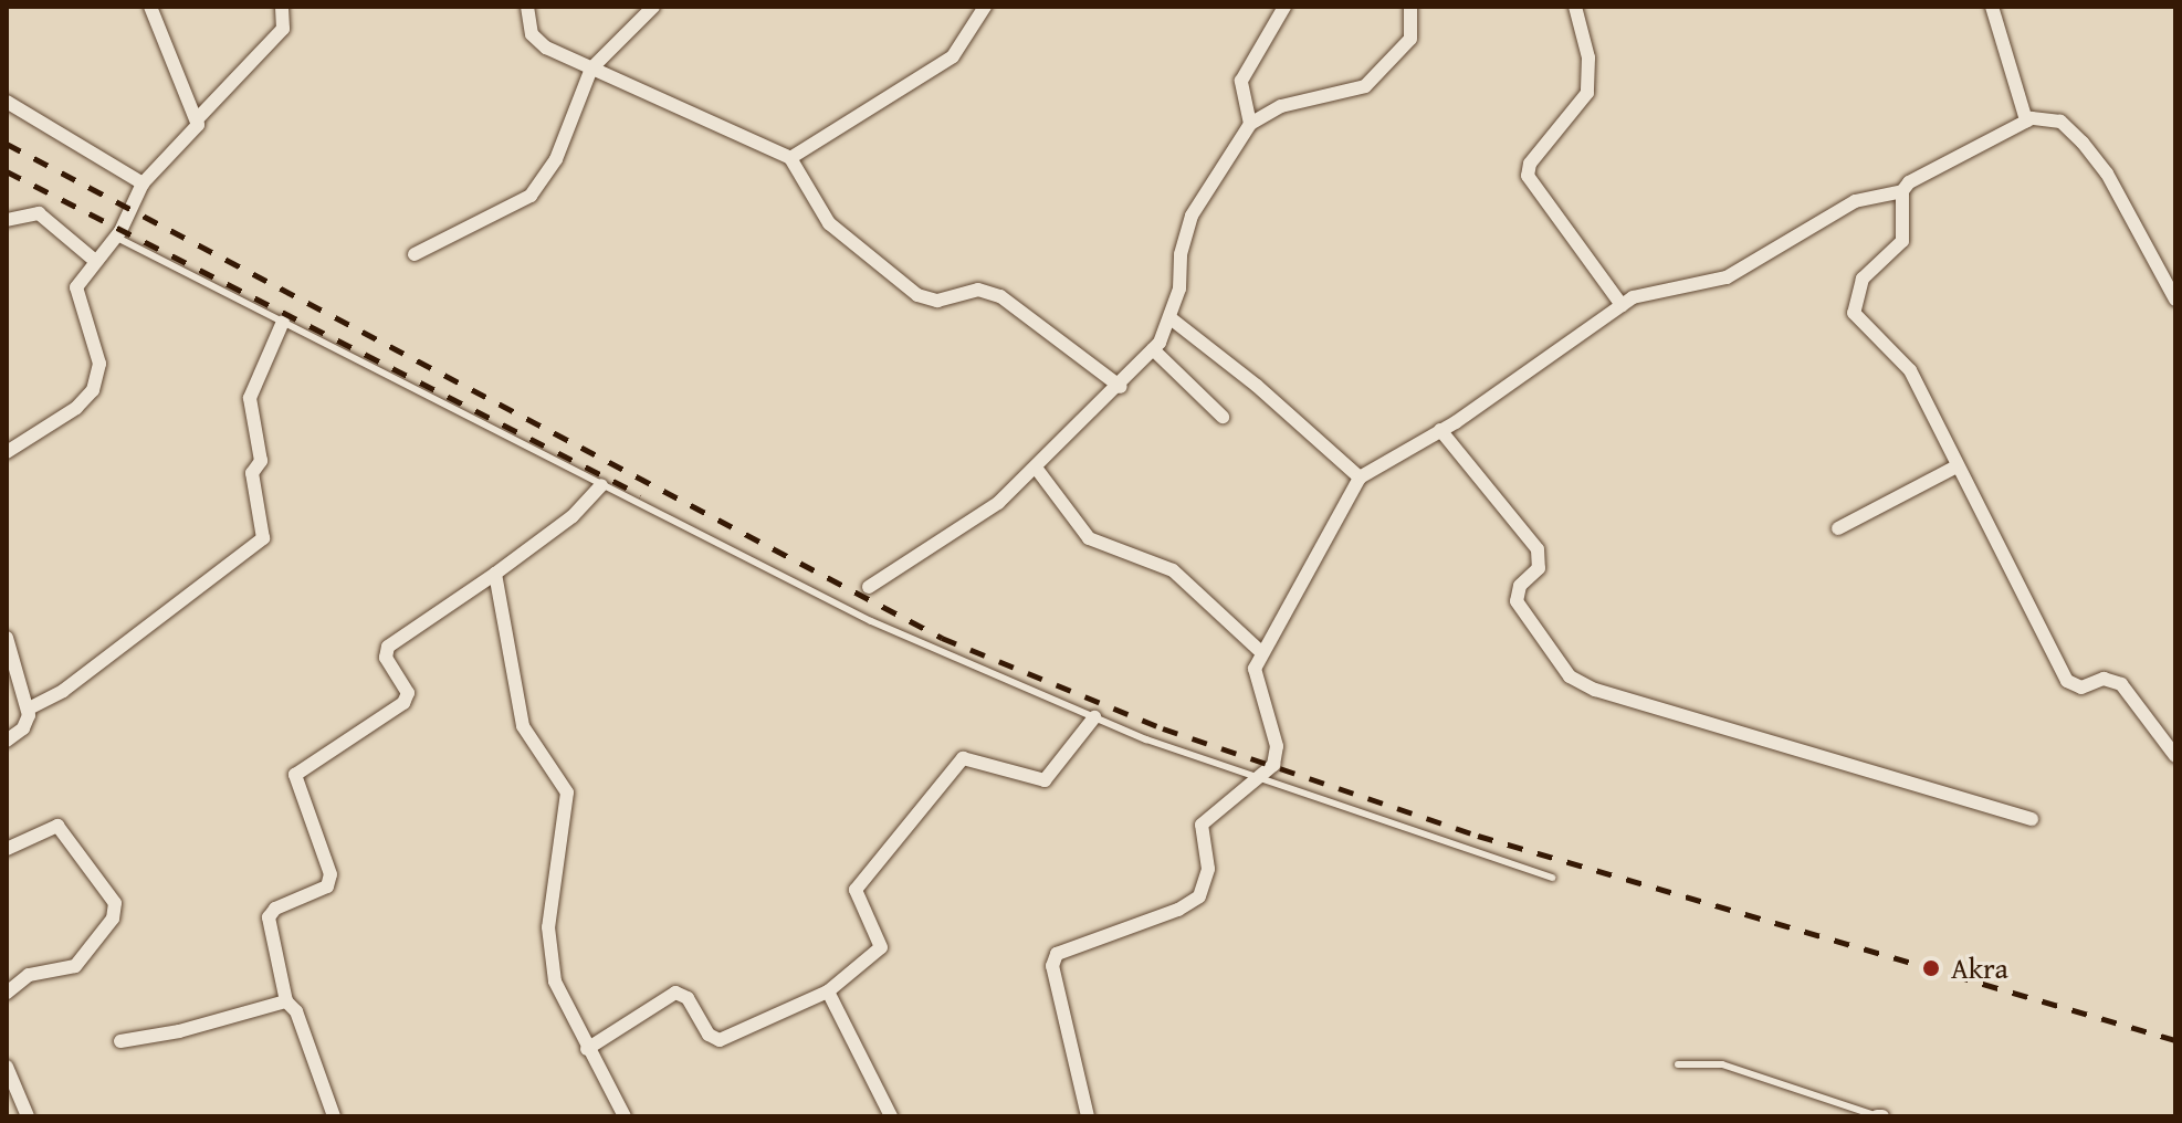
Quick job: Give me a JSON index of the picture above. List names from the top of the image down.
{
  "places": ["Akra"]
}
